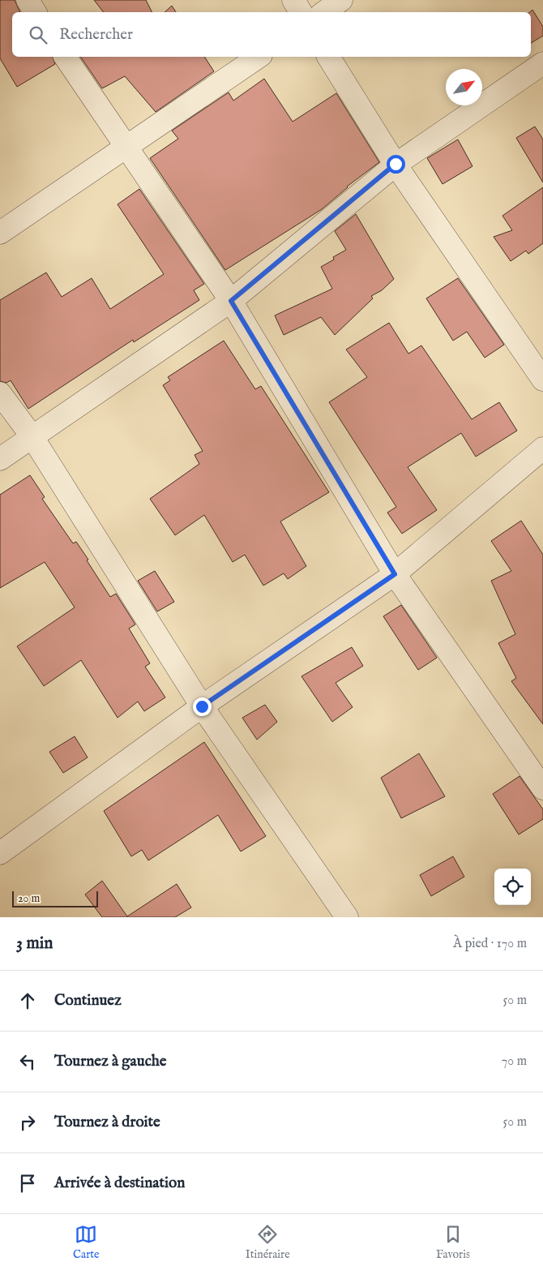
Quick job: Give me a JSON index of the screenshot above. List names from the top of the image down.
{
  "scale_bar": "20 m",
  "north": "top right",
  "page": {
    "search": "Rechercher",
    "scale": "20 m",
    "heading": ["3 min", "À pied · 170 m"],
    "list": [
      ["Continuez", "50 m"],
      ["Tournez à gauche", "70 m"],
      ["Tournez à droite", "50 m"],
      "Arrivée à destination"
    ],
    "nav": ["Carte", "Itinéraire", "Favoris"]
  }
}
